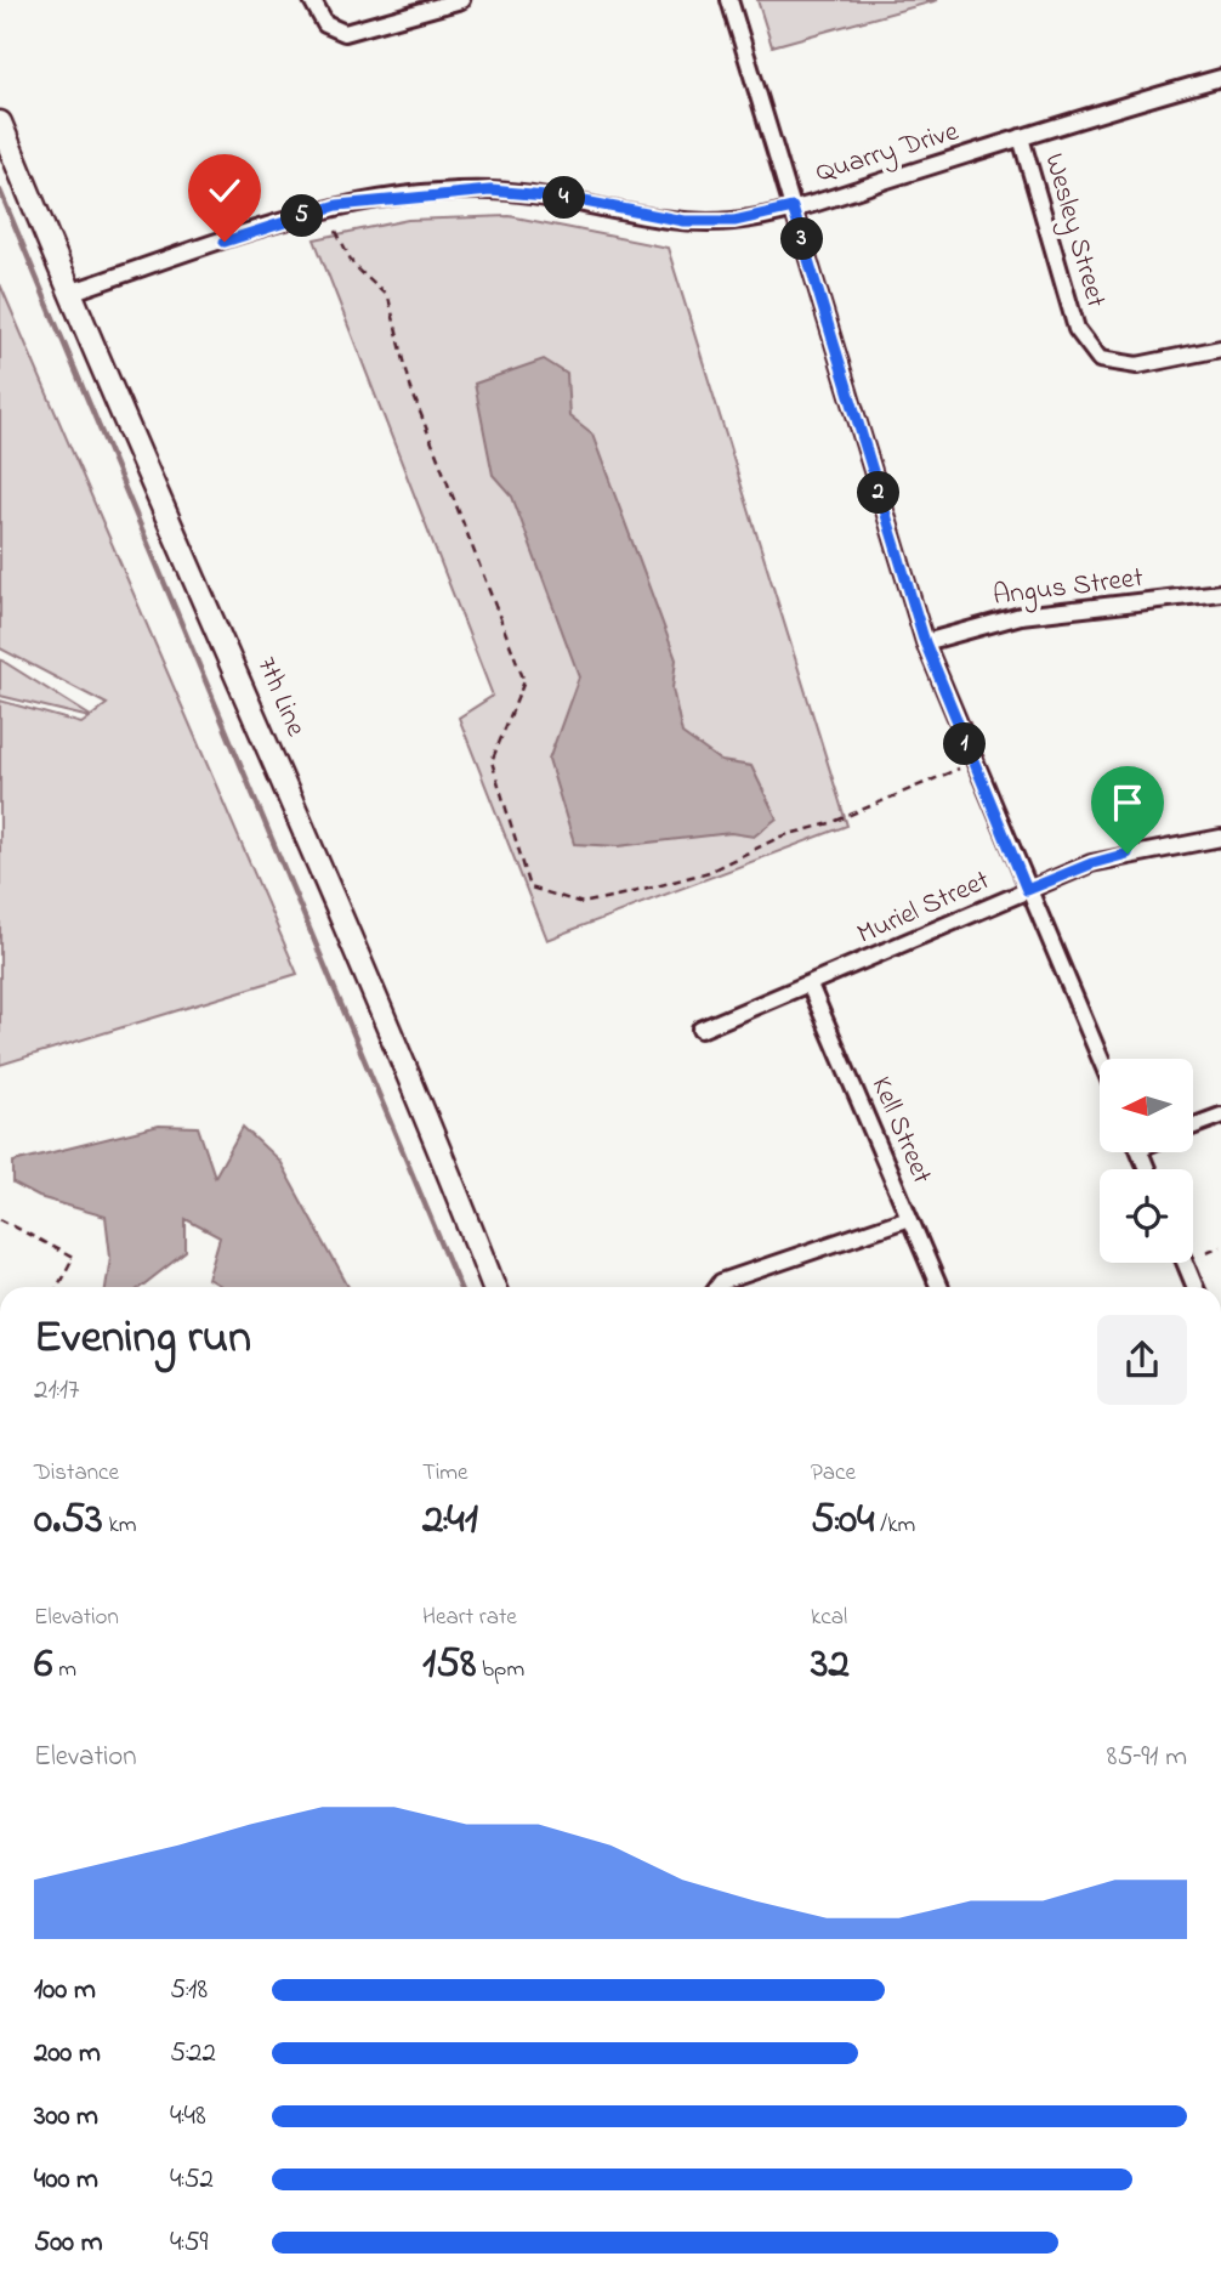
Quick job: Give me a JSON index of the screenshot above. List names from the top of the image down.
{
  "streets": {
    "street": [
      "Quarry Drive",
      "Wesley Street",
      "Angus Street",
      "7th Line",
      "Muriel Street",
      "Kell Street"
    ]
  },
  "crossings": [
    ["Quarry Drive", "Wesley Street"],
    ["Quarry Drive", "7th Line"],
    ["Muriel Street", "Kell Street"]
  ],
  "north": "left",
  "page": {
    "pins": [
      "4",
      "5",
      "3",
      "2",
      "1"
    ],
    "heading": ["Evening run", "21:17"],
    "stats": [
      ["Distance", "0.53 km"],
      ["Time", "2:41"],
      ["Pace", "5:04 /km"],
      ["Elevation", "6 m"],
      ["Heart rate", "158 bpm"],
      ["kcal", "32"]
    ],
    "chart": ["Elevation", "85–91 m"],
    "list": [
      {
        "name": "100 m",
        "note": "5:18"
      },
      {
        "name": "200 m",
        "note": "5:22"
      },
      {
        "name": "300 m",
        "note": "4:48"
      },
      {
        "name": "400 m",
        "note": "4:52"
      },
      {
        "name": "500 m",
        "note": "4:59"
      }
    ]
  }
}
